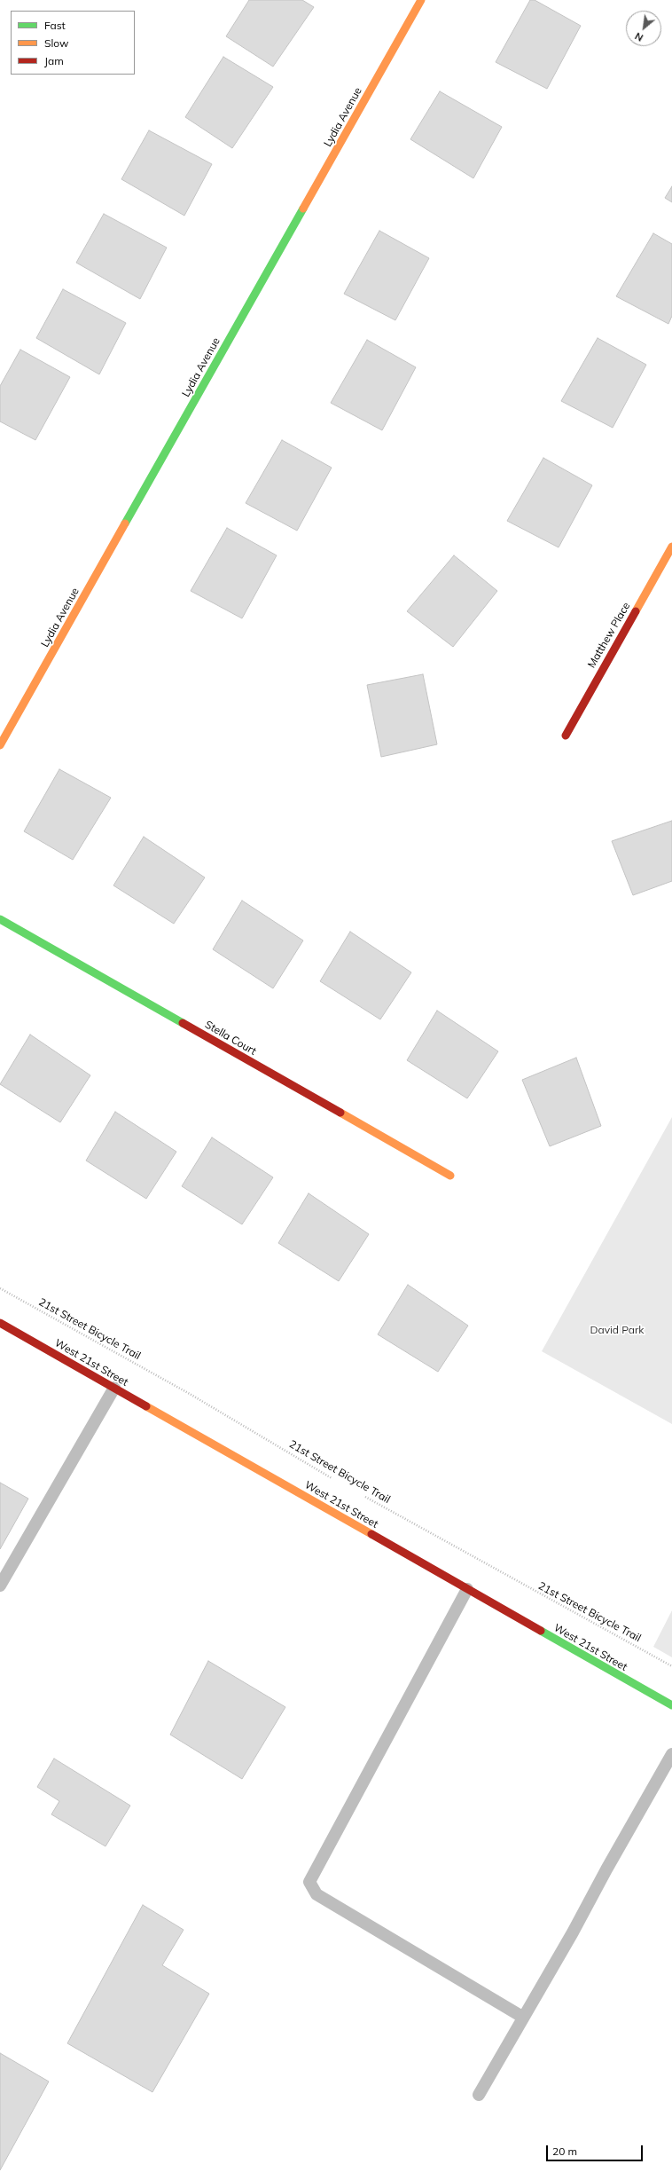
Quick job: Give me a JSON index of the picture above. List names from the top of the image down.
{
  "streets": {
    "street": [
      "Lydia Avenue",
      "Matthew Place",
      "Stella Court",
      "West 21st Street"
    ],
    "path": ["21st Street Bicycle Trail"]
  },
  "parks": ["David Park"],
  "legend": ["Fast", "Slow", "Jam"],
  "scale_bar": "20 m",
  "north": "bottom left"
}
